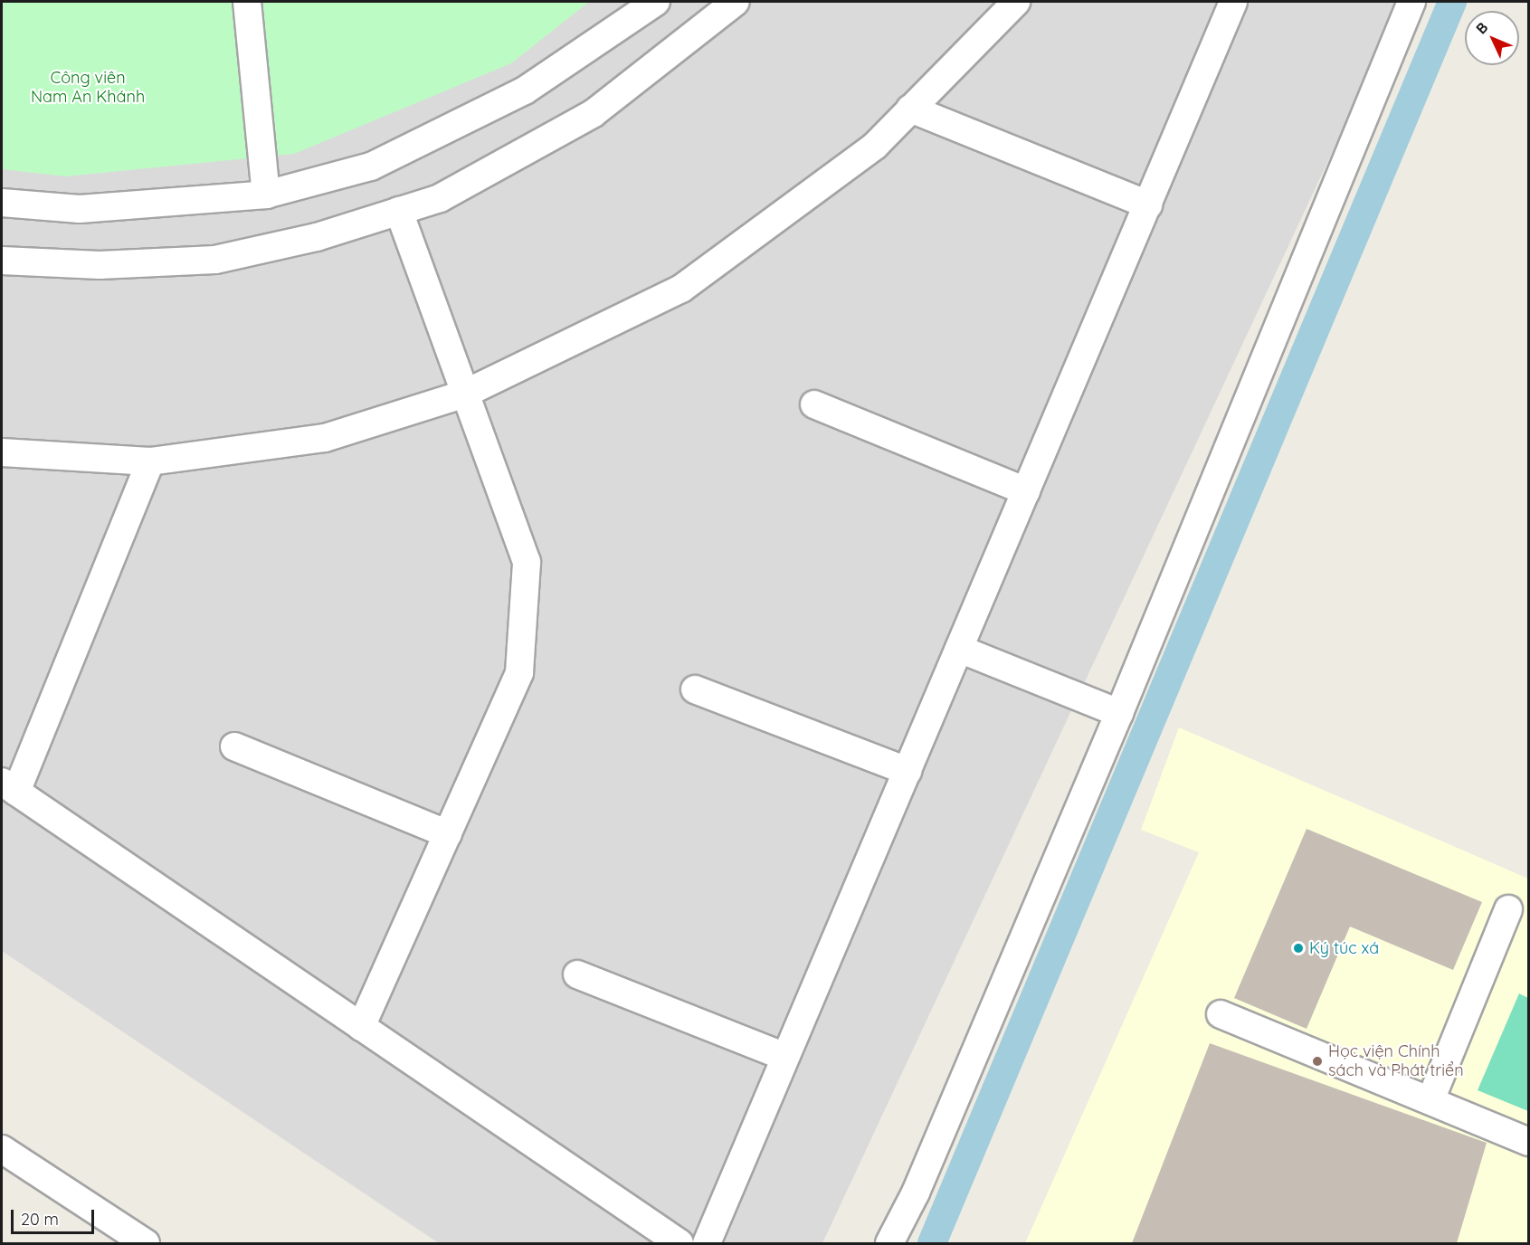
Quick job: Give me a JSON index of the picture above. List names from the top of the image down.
{
  "parks": ["Công viên Nam An Khánh"],
  "places": ["Ký túc xá", "Học viện Chính sách và Phát triển"],
  "scale_bar": "20 m",
  "north": "top left"
}
